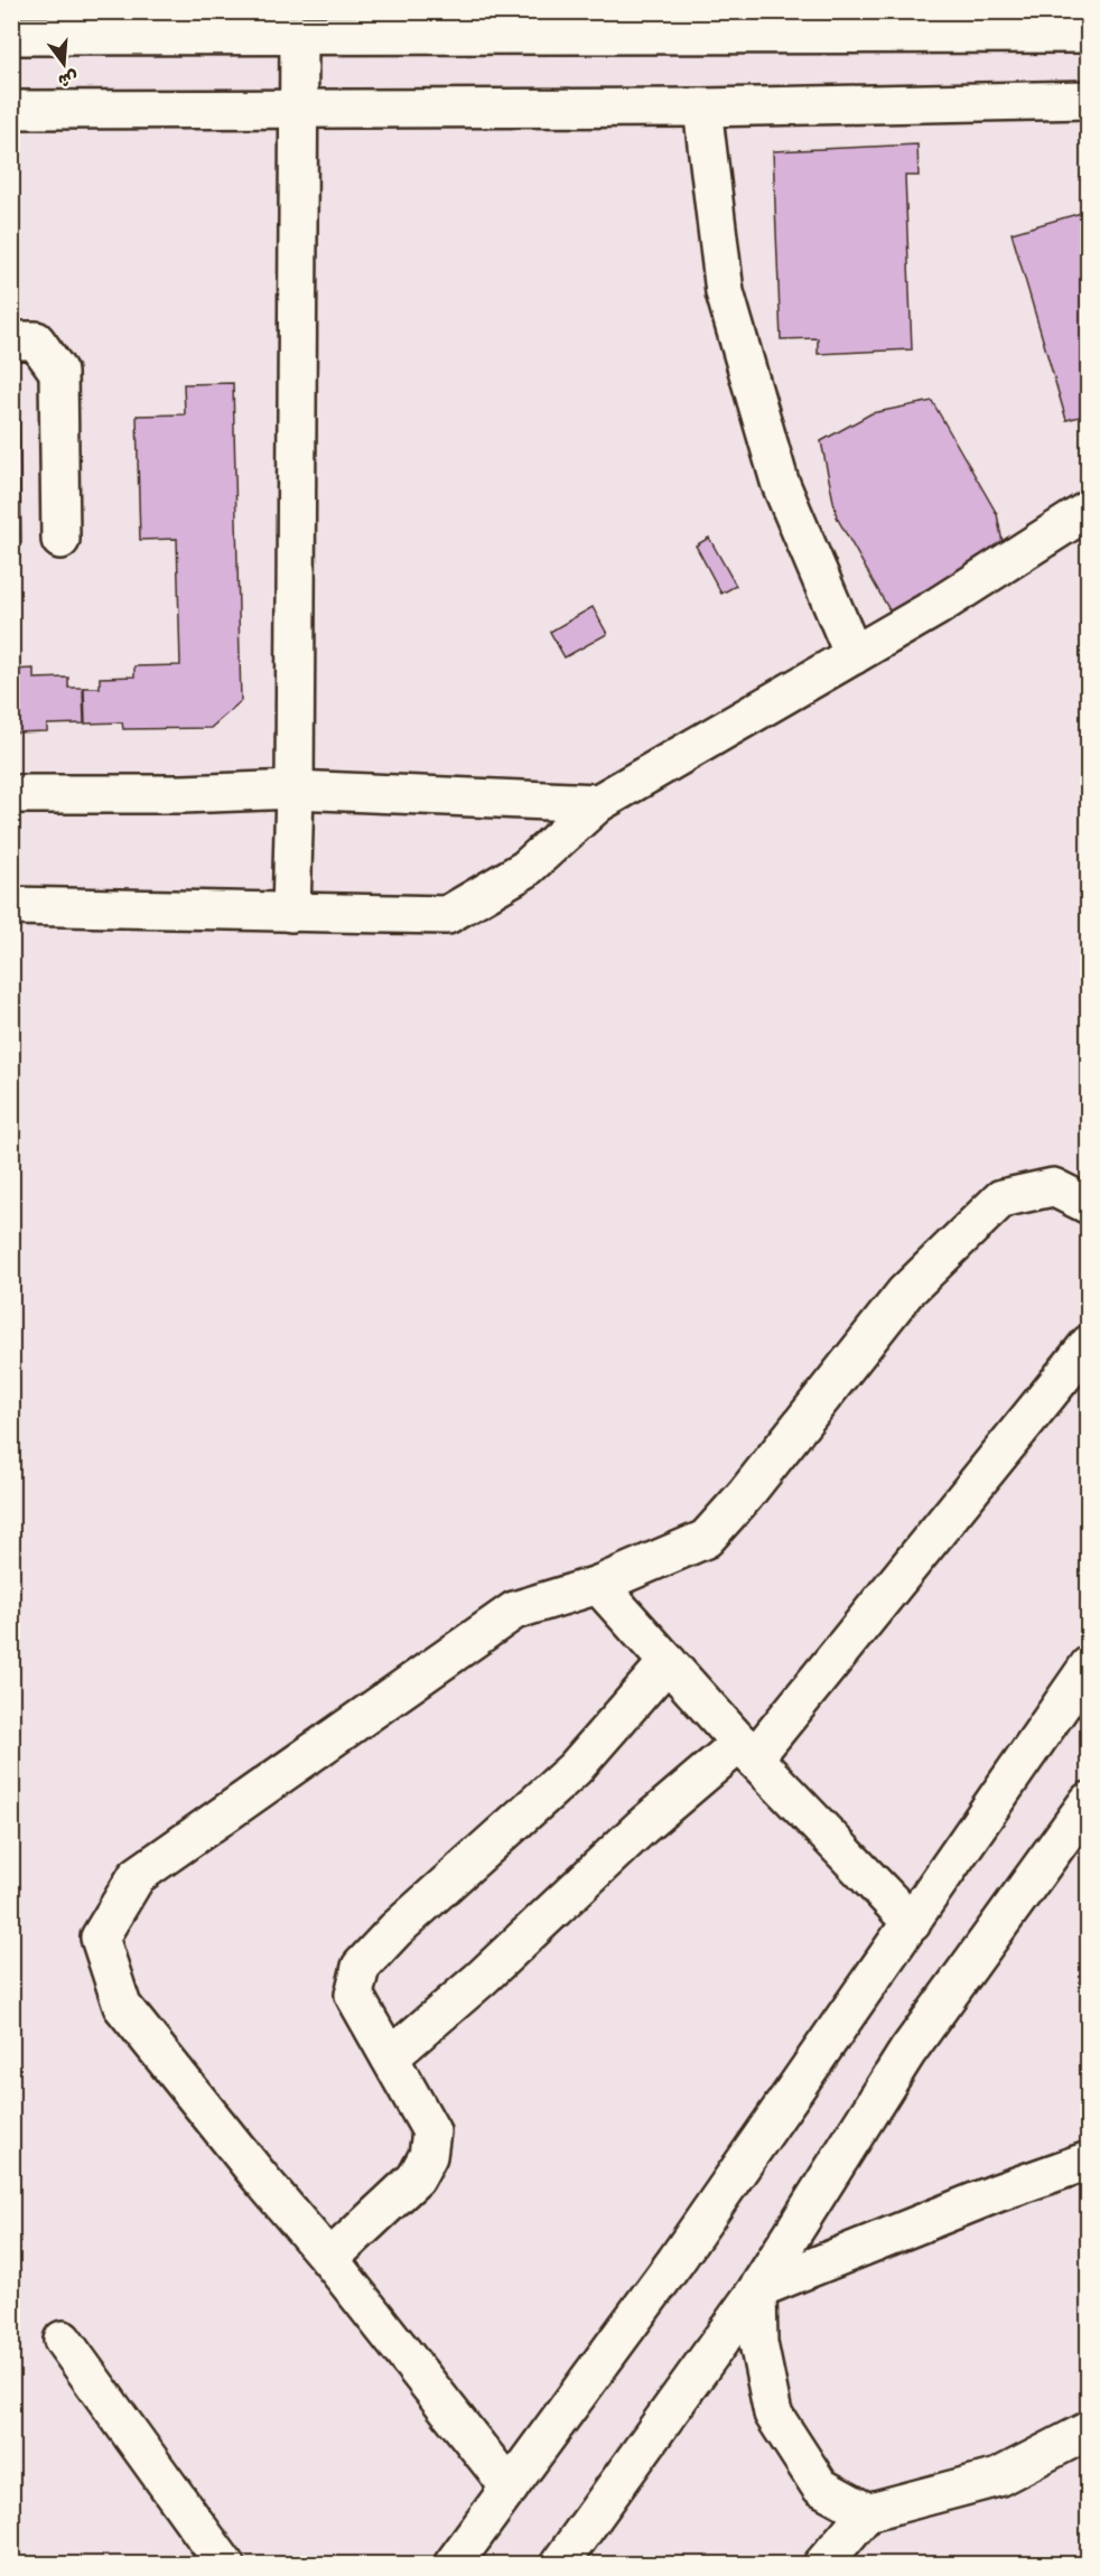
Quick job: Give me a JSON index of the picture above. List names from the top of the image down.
{
  "north": "bottom"
}
